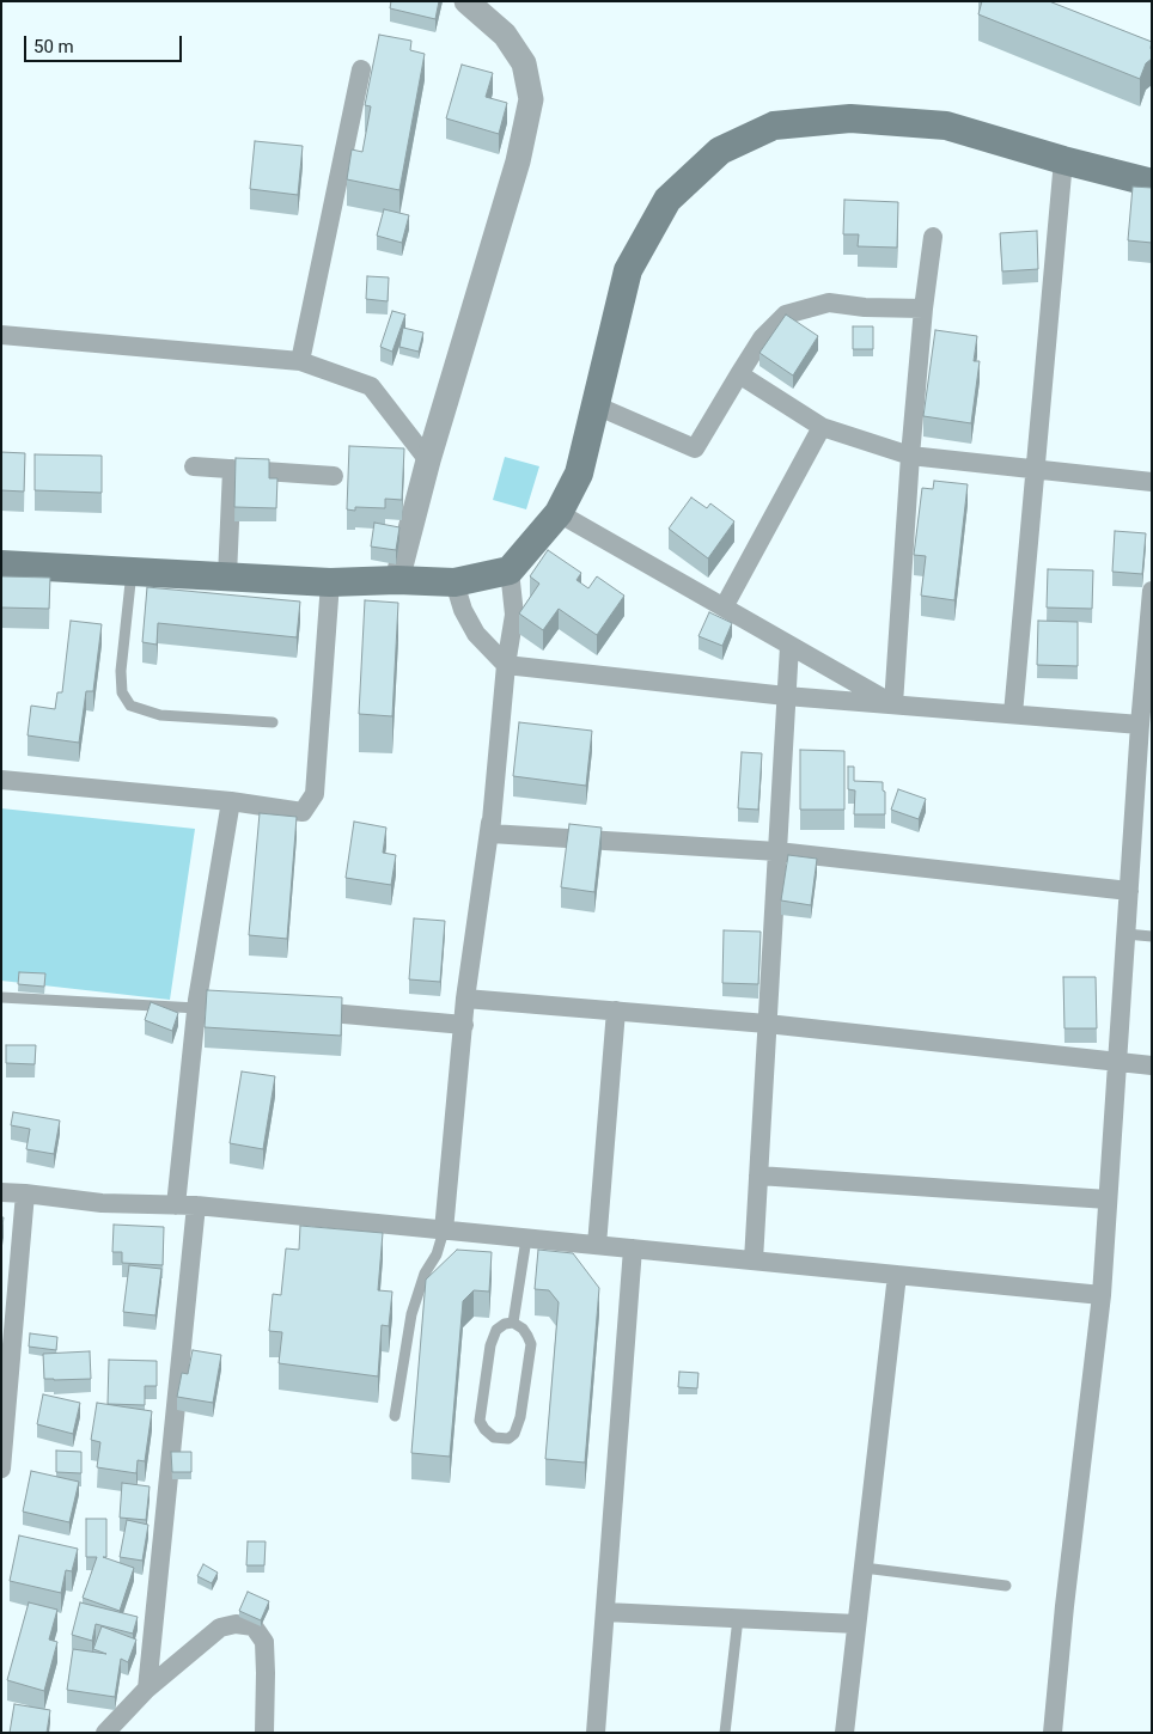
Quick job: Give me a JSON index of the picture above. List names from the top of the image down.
{
  "scale_bar": "50 m"
}
